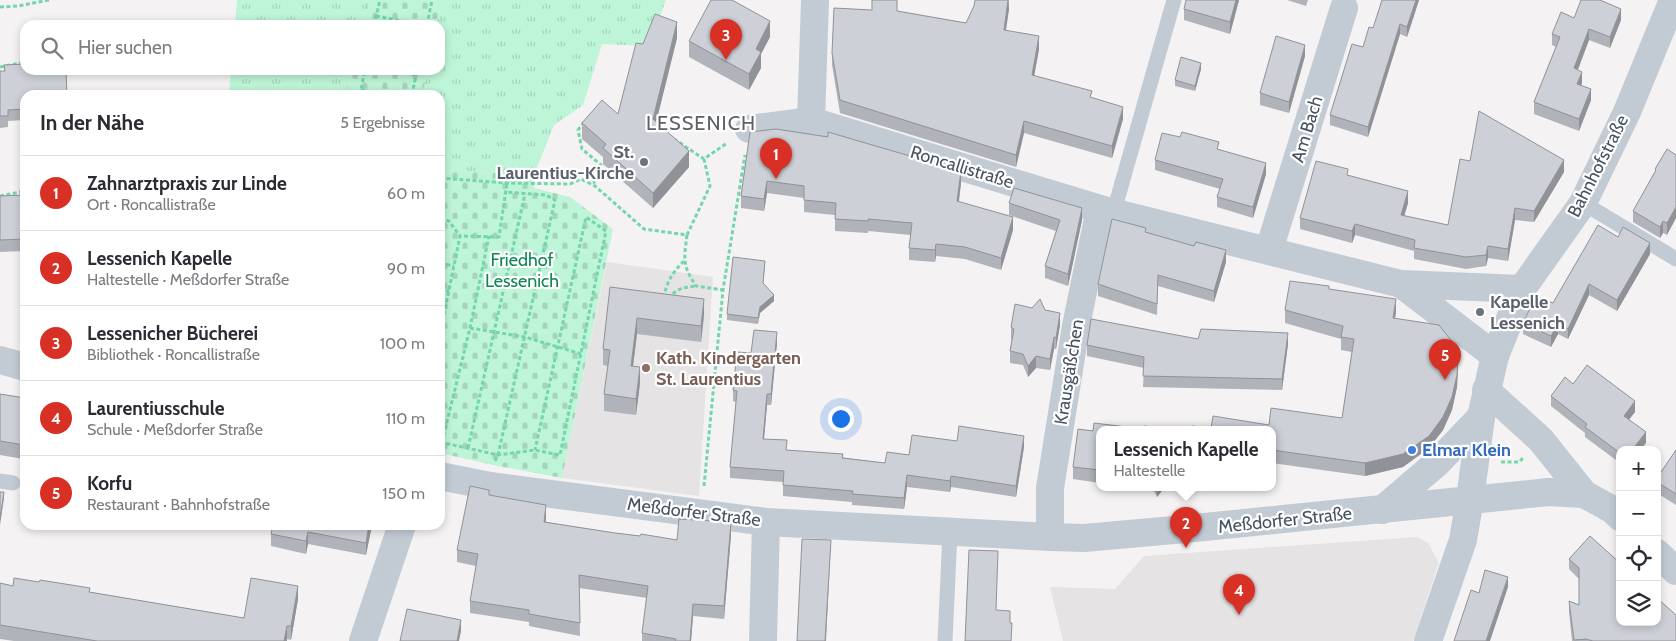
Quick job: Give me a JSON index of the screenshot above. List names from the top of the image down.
{
  "streets": {
    "street": [
      "Am Bach",
      "Bahnhofstraße",
      "Roncallistraße",
      "Krausgäßchen",
      "Meßdorfer Straße"
    ]
  },
  "crossings": [
    ["Am Bach", "Roncallistraße"],
    ["Bahnhofstraße", "Roncallistraße"],
    ["Bahnhofstraße", "Meßdorfer Straße"],
    ["Roncallistraße", "Krausgäßchen"],
    ["Krausgäßchen", "Meßdorfer Straße"]
  ],
  "districts": ["LESSENICH"],
  "parks": ["Friedhof Lessenich"],
  "places": [
    "St. Laurentius-Kirche",
    "Kapelle Lessenich",
    "Kath. Kindergarten St. Laurentius",
    "Elmar Klein"
  ],
  "page": {
    "pins": [
      "3",
      "1",
      "5",
      "2",
      "4"
    ],
    "search": "Hier suchen",
    "heading": ["In der Nähe", "5 Ergebnisse"],
    "list": [
      {
        "mark": "1",
        "name": "Zahnarztpraxis zur Linde",
        "note": "Ort · Roncallistraße",
        "value": "60 m"
      },
      {
        "mark": "2",
        "name": "Lessenich Kapelle",
        "note": "Haltestelle · Meßdorfer Straße",
        "value": "90 m"
      },
      {
        "mark": "3",
        "name": "Lessenicher Bücherei",
        "note": "Bibliothek · Roncallistraße",
        "value": "100 m"
      },
      {
        "mark": "4",
        "name": "Laurentiusschule",
        "note": "Schule · Meßdorfer Straße",
        "value": "110 m"
      },
      {
        "mark": "5",
        "name": "Korfu",
        "note": "Restaurant · Bahnhofstraße",
        "value": "150 m"
      }
    ],
    "popup": ["Lessenich Kapelle", "Haltestelle"],
    "map_buttons": ["+", "−"]
  }
}
